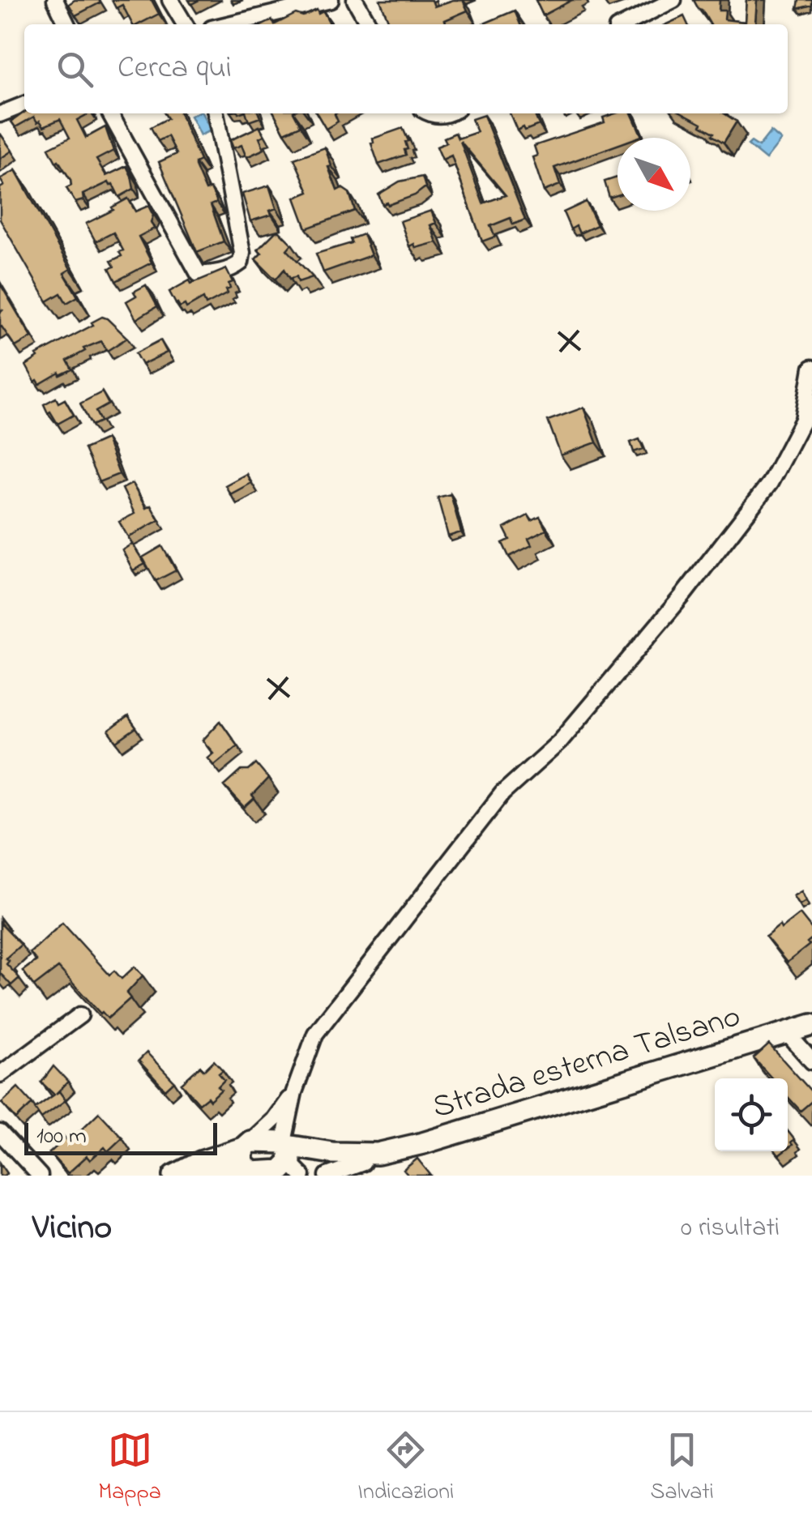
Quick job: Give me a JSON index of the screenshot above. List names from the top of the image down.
{
  "streets": {
    "street": ["Strada esterna Talsano"]
  },
  "scale_bar": "100 m",
  "north": "bottom right",
  "page": {
    "search": "Cerca qui",
    "scale": "100 m",
    "heading": ["Vicino", "0 risultati"],
    "nav": ["Mappa", "Indicazioni", "Salvati"]
  }
}
